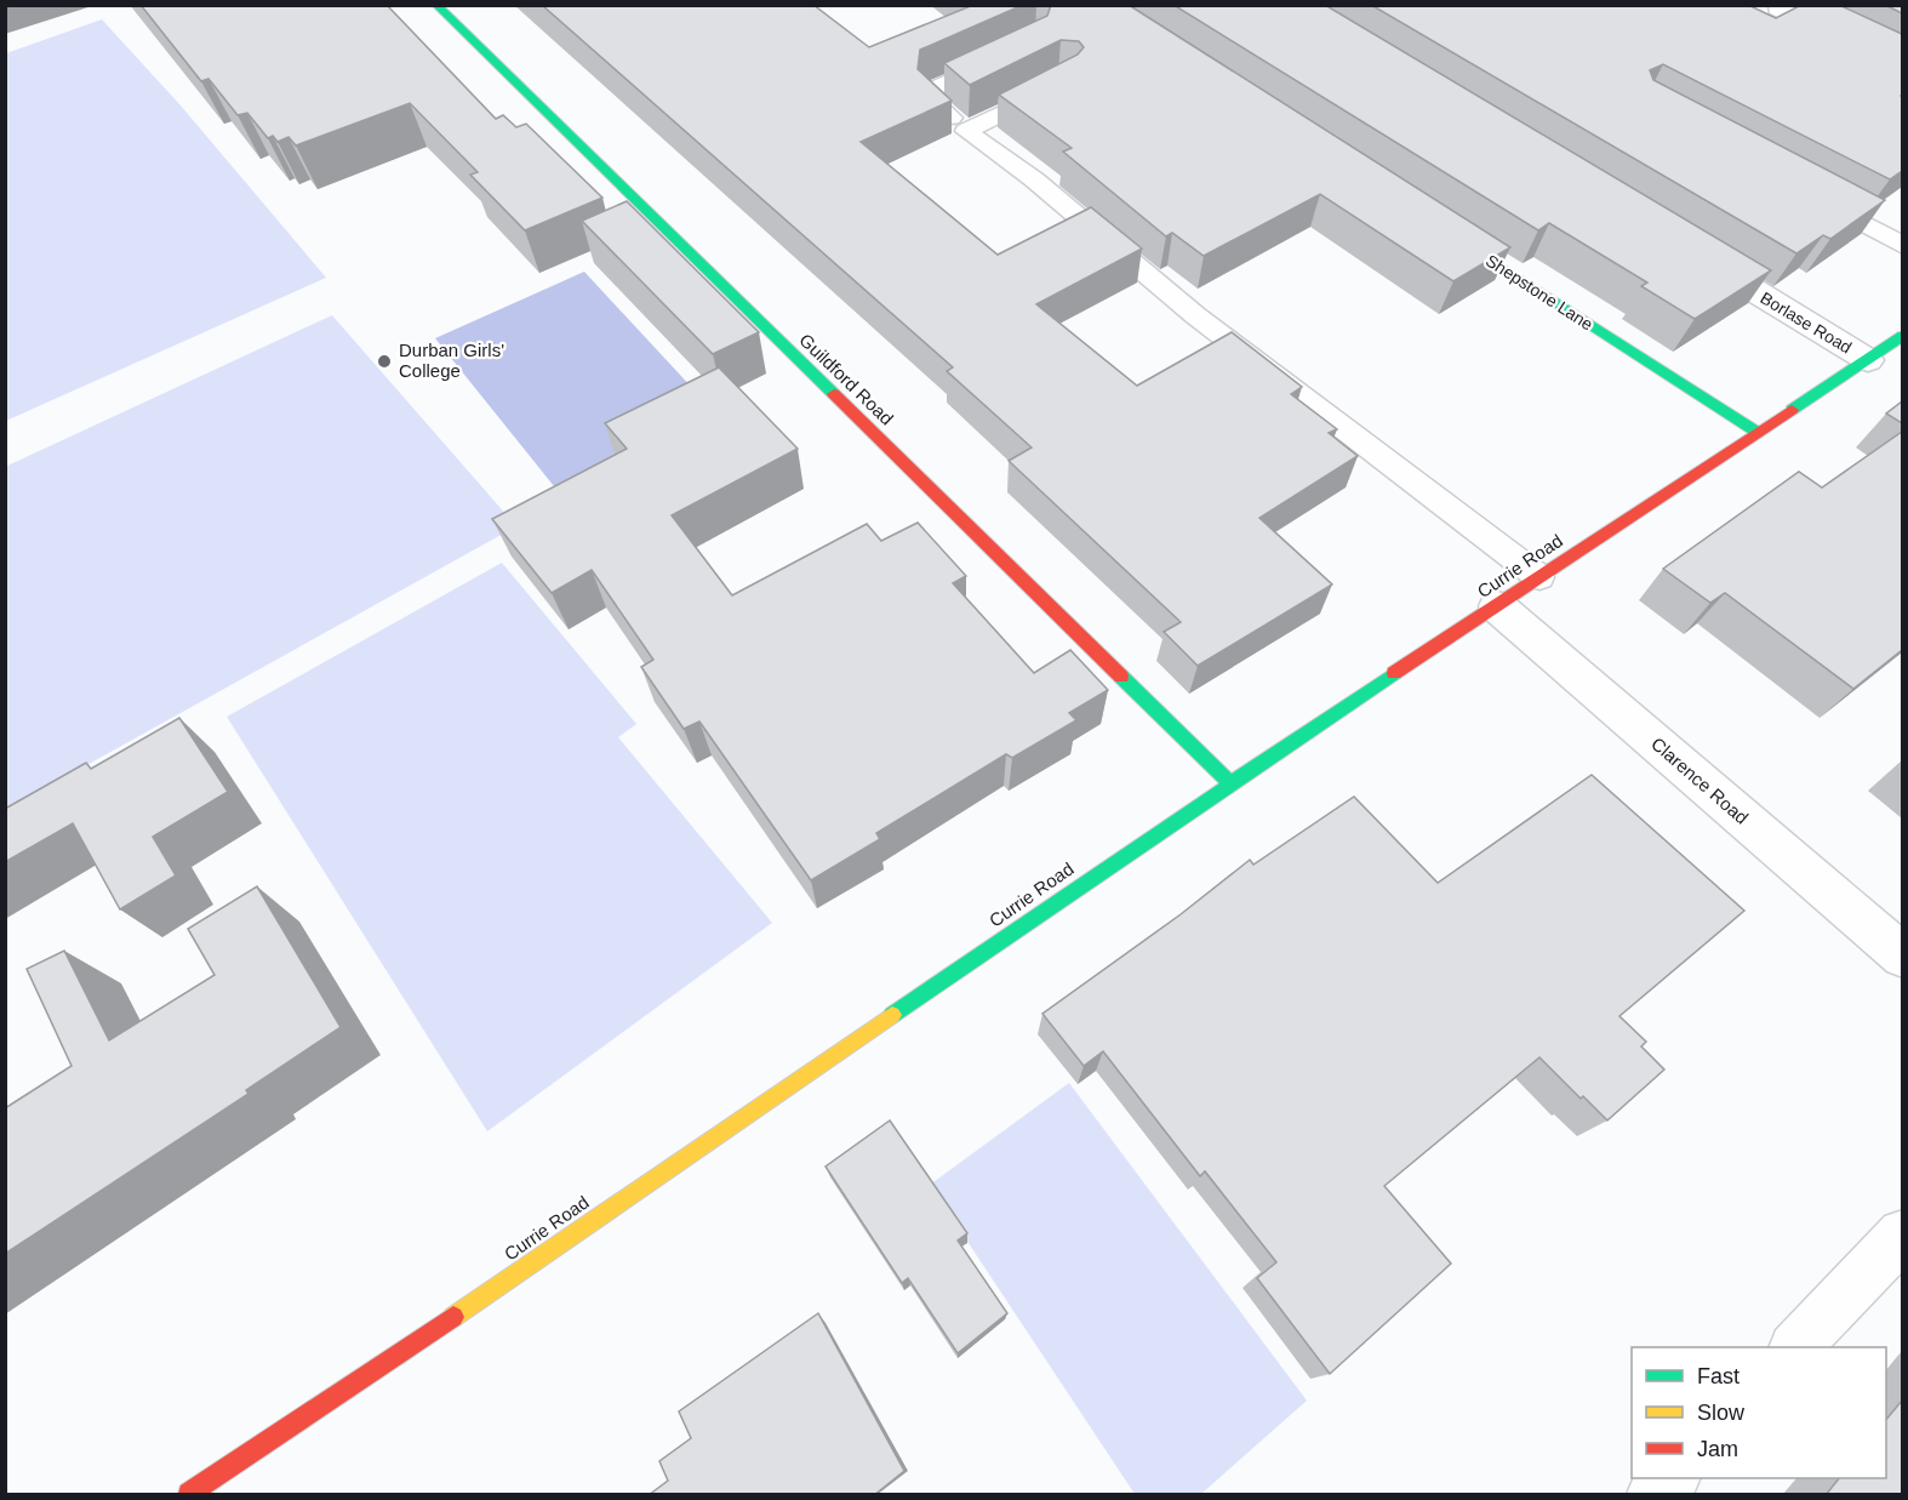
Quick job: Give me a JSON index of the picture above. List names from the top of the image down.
{
  "streets": {
    "street": [
      "Shepstone Lane",
      "Borlase Road",
      "Guildford Road",
      "Currie Road",
      "Clarence Road"
    ]
  },
  "crossings": [
    ["Shepstone Lane", "Currie Road"],
    ["Borlase Road", "Currie Road"],
    ["Guildford Road", "Currie Road"],
    ["Currie Road", "Clarence Road"]
  ],
  "places": ["Durban Girls' College"],
  "legend": ["Fast", "Slow", "Jam"]
}
